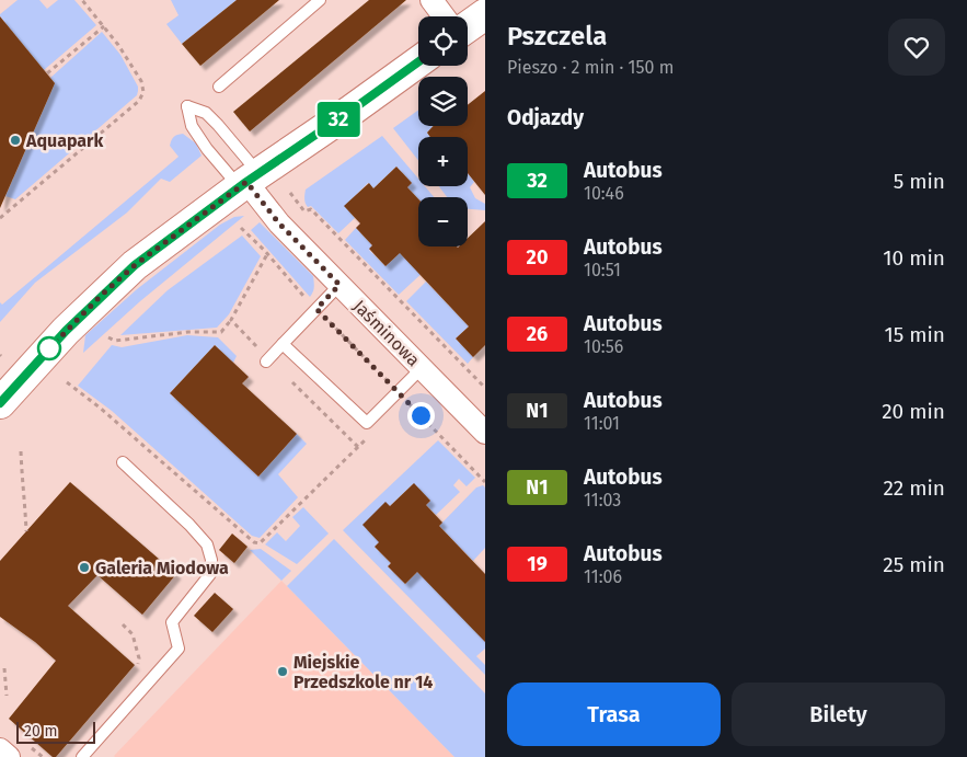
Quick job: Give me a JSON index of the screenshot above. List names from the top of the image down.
{
  "streets": {
    "street": ["Jaśminowa"]
  },
  "places": ["Aquapark", "Galeria Miodowa", "Miejskie Przedszkole nr 14"],
  "lines": ["bus line 32"],
  "scale_bar": "20 m",
  "page": {
    "on_map": "32",
    "heading": [
      ["Pszczela", "Pieszo · 2 min · 150 m"],
      "Odjazdy"
    ],
    "map_buttons": ["+", "−"],
    "list": [
      {
        "mark": "32",
        "name": "Autobus",
        "note": "10:46",
        "value": "5 min"
      },
      {
        "mark": "20",
        "name": "Autobus",
        "note": "10:51",
        "value": "10 min"
      },
      {
        "mark": "26",
        "name": "Autobus",
        "note": "10:56",
        "value": "15 min"
      },
      {
        "mark": "N1",
        "name": "Autobus",
        "note": "11:01",
        "value": "20 min"
      },
      {
        "mark": "N1",
        "name": "Autobus",
        "note": "11:03",
        "value": "22 min"
      },
      {
        "mark": "19",
        "name": "Autobus",
        "note": "11:06",
        "value": "25 min"
      }
    ],
    "buttons": ["Trasa", "Bilety"],
    "scale": "20 m"
  }
}
